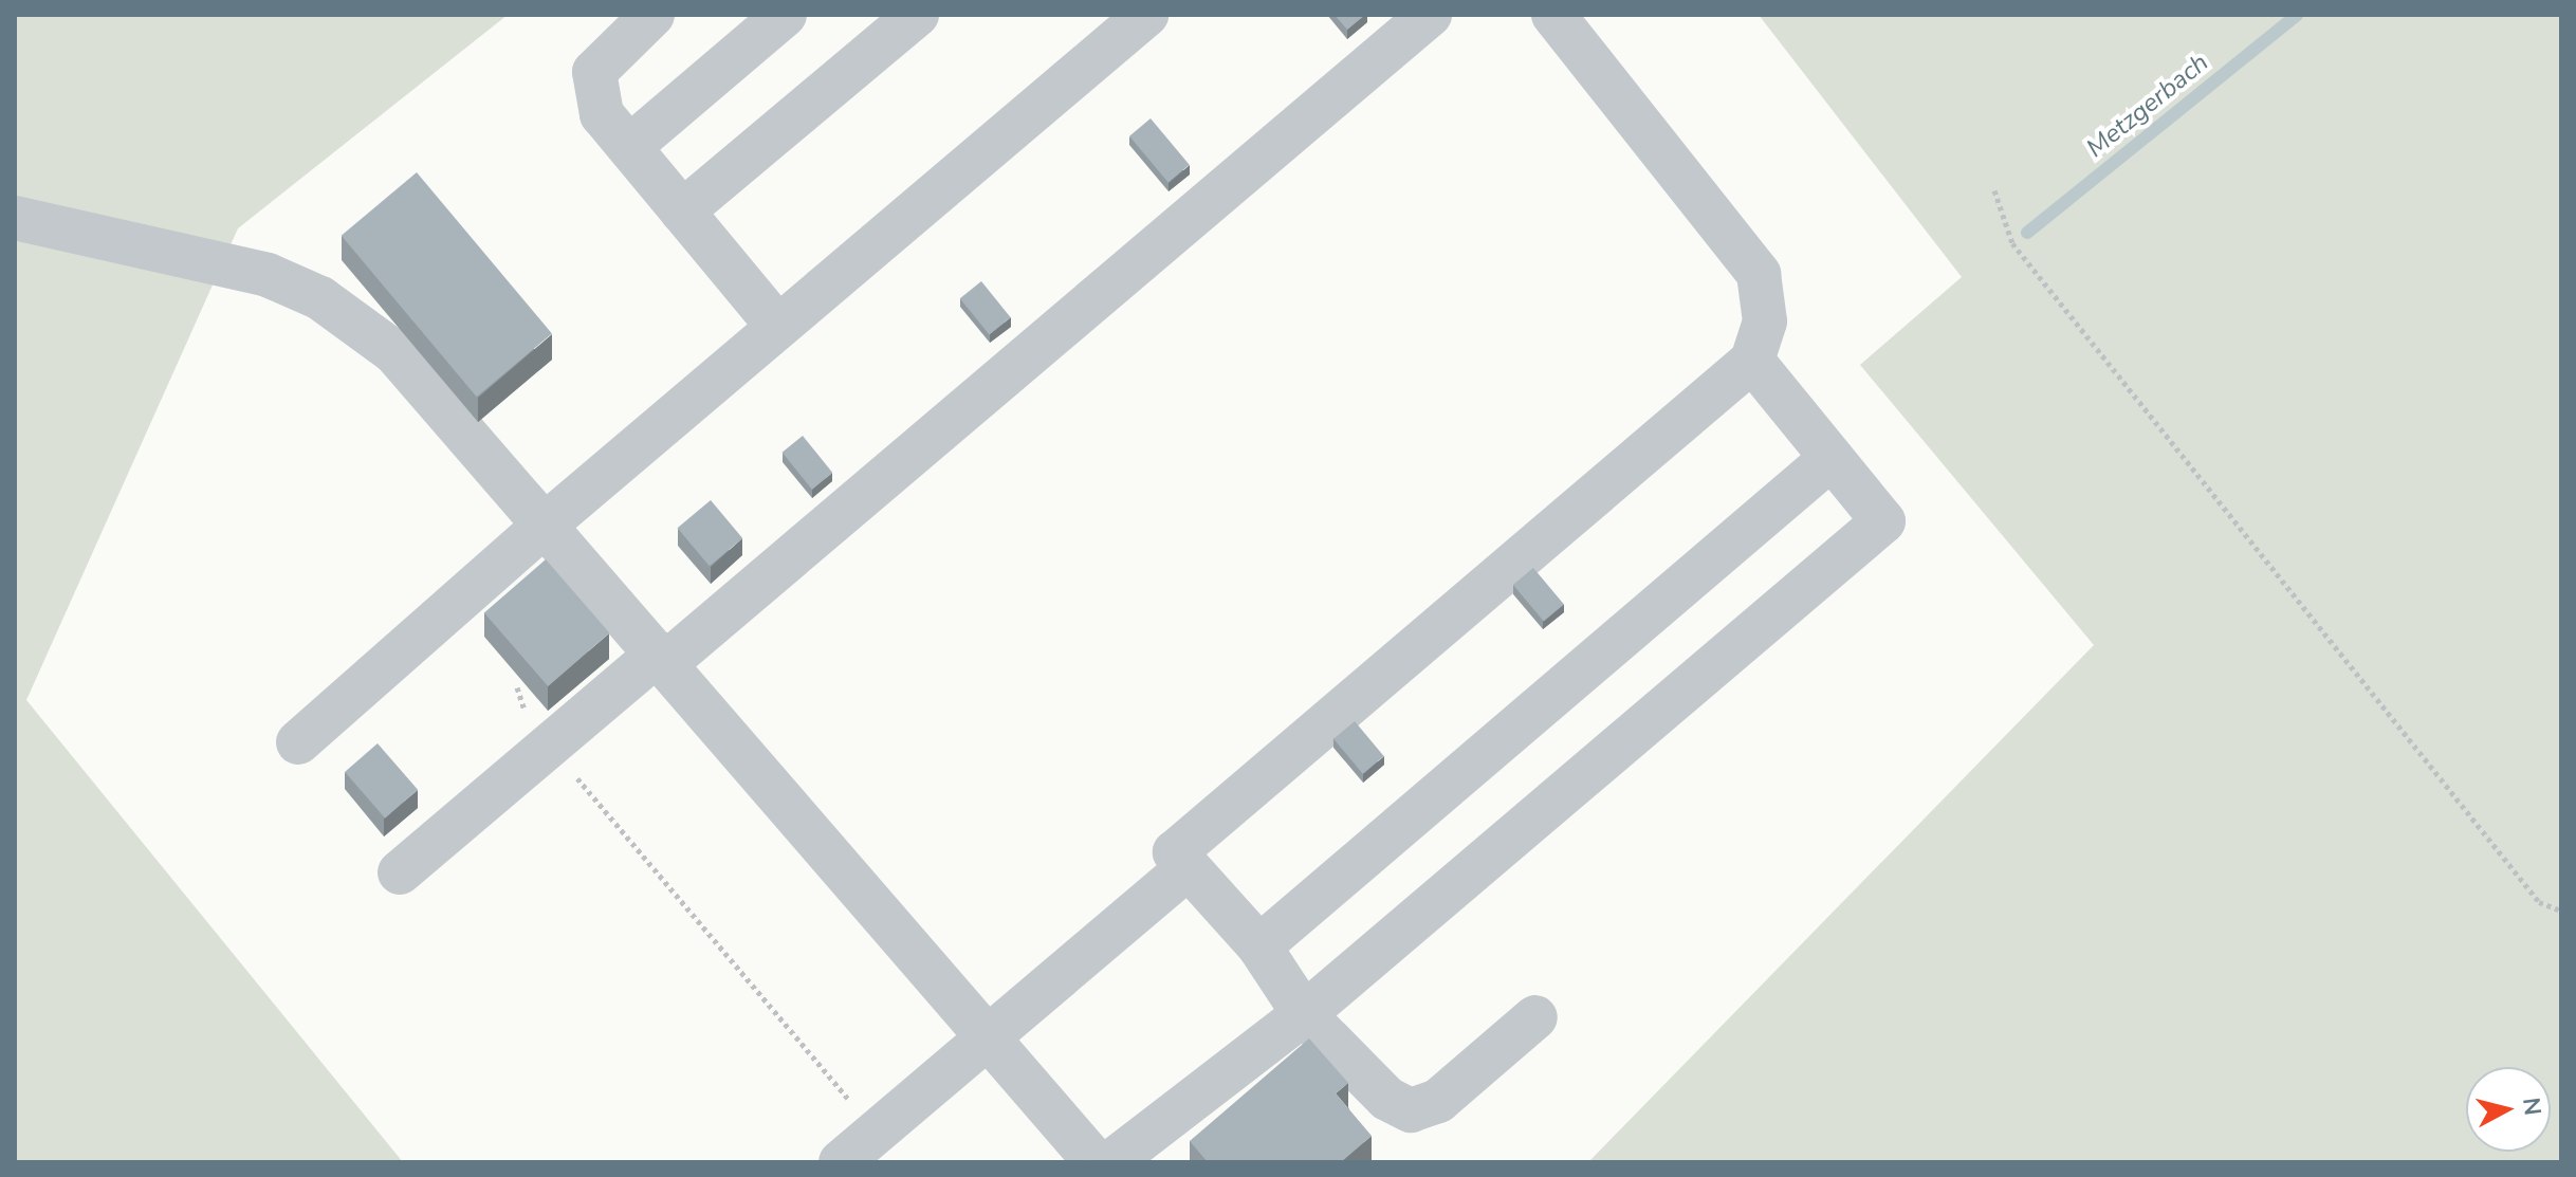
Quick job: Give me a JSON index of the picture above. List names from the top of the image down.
{
  "water": ["Metzgerbach"],
  "north": "right"
}
